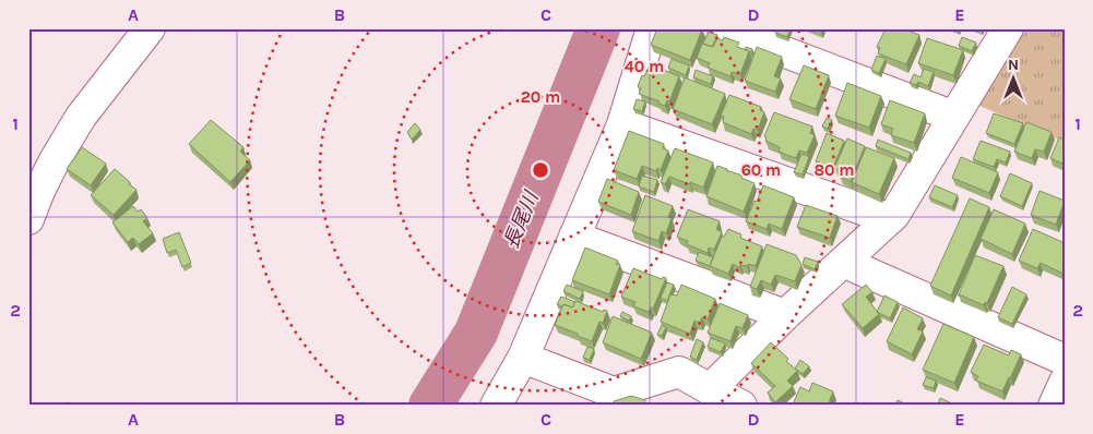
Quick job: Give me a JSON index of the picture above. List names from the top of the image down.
{
  "water": ["長尾川"],
  "north": "top",
  "grid": {
    "columns": [
      "A",
      "B",
      "C",
      "D",
      "E"
    ],
    "rows": ["1", "2"]
  },
  "rings": [
    "40 m",
    "20 m",
    "60 m",
    "80 m"
  ]
}
